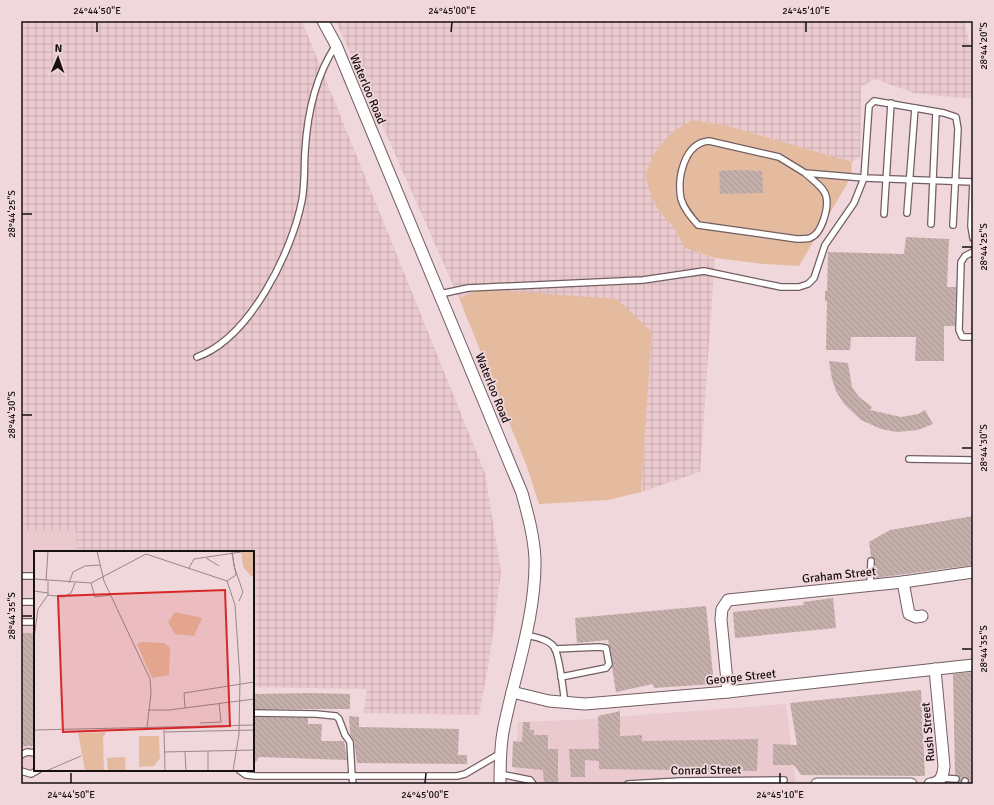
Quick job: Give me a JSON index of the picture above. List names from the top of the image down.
{
  "streets": {
    "street": [
      "Waterloo Road",
      "Graham Street",
      "George Street",
      "Rush Street"
    ],
    "lane": ["Conrad Street"]
  },
  "crossings": [
    ["Waterloo Road", "George Street"],
    ["Graham Street", "George Street"],
    ["George Street", "Rush Street"]
  ],
  "north": "top",
  "coordinates": [
    "24°44'50\"E",
    "24°45'00\"E",
    "24°45'10\"E",
    "28°44'20\"S",
    "28°44'25\"S",
    "28°44'30\"S",
    "28°44'35\"S"
  ]
}
